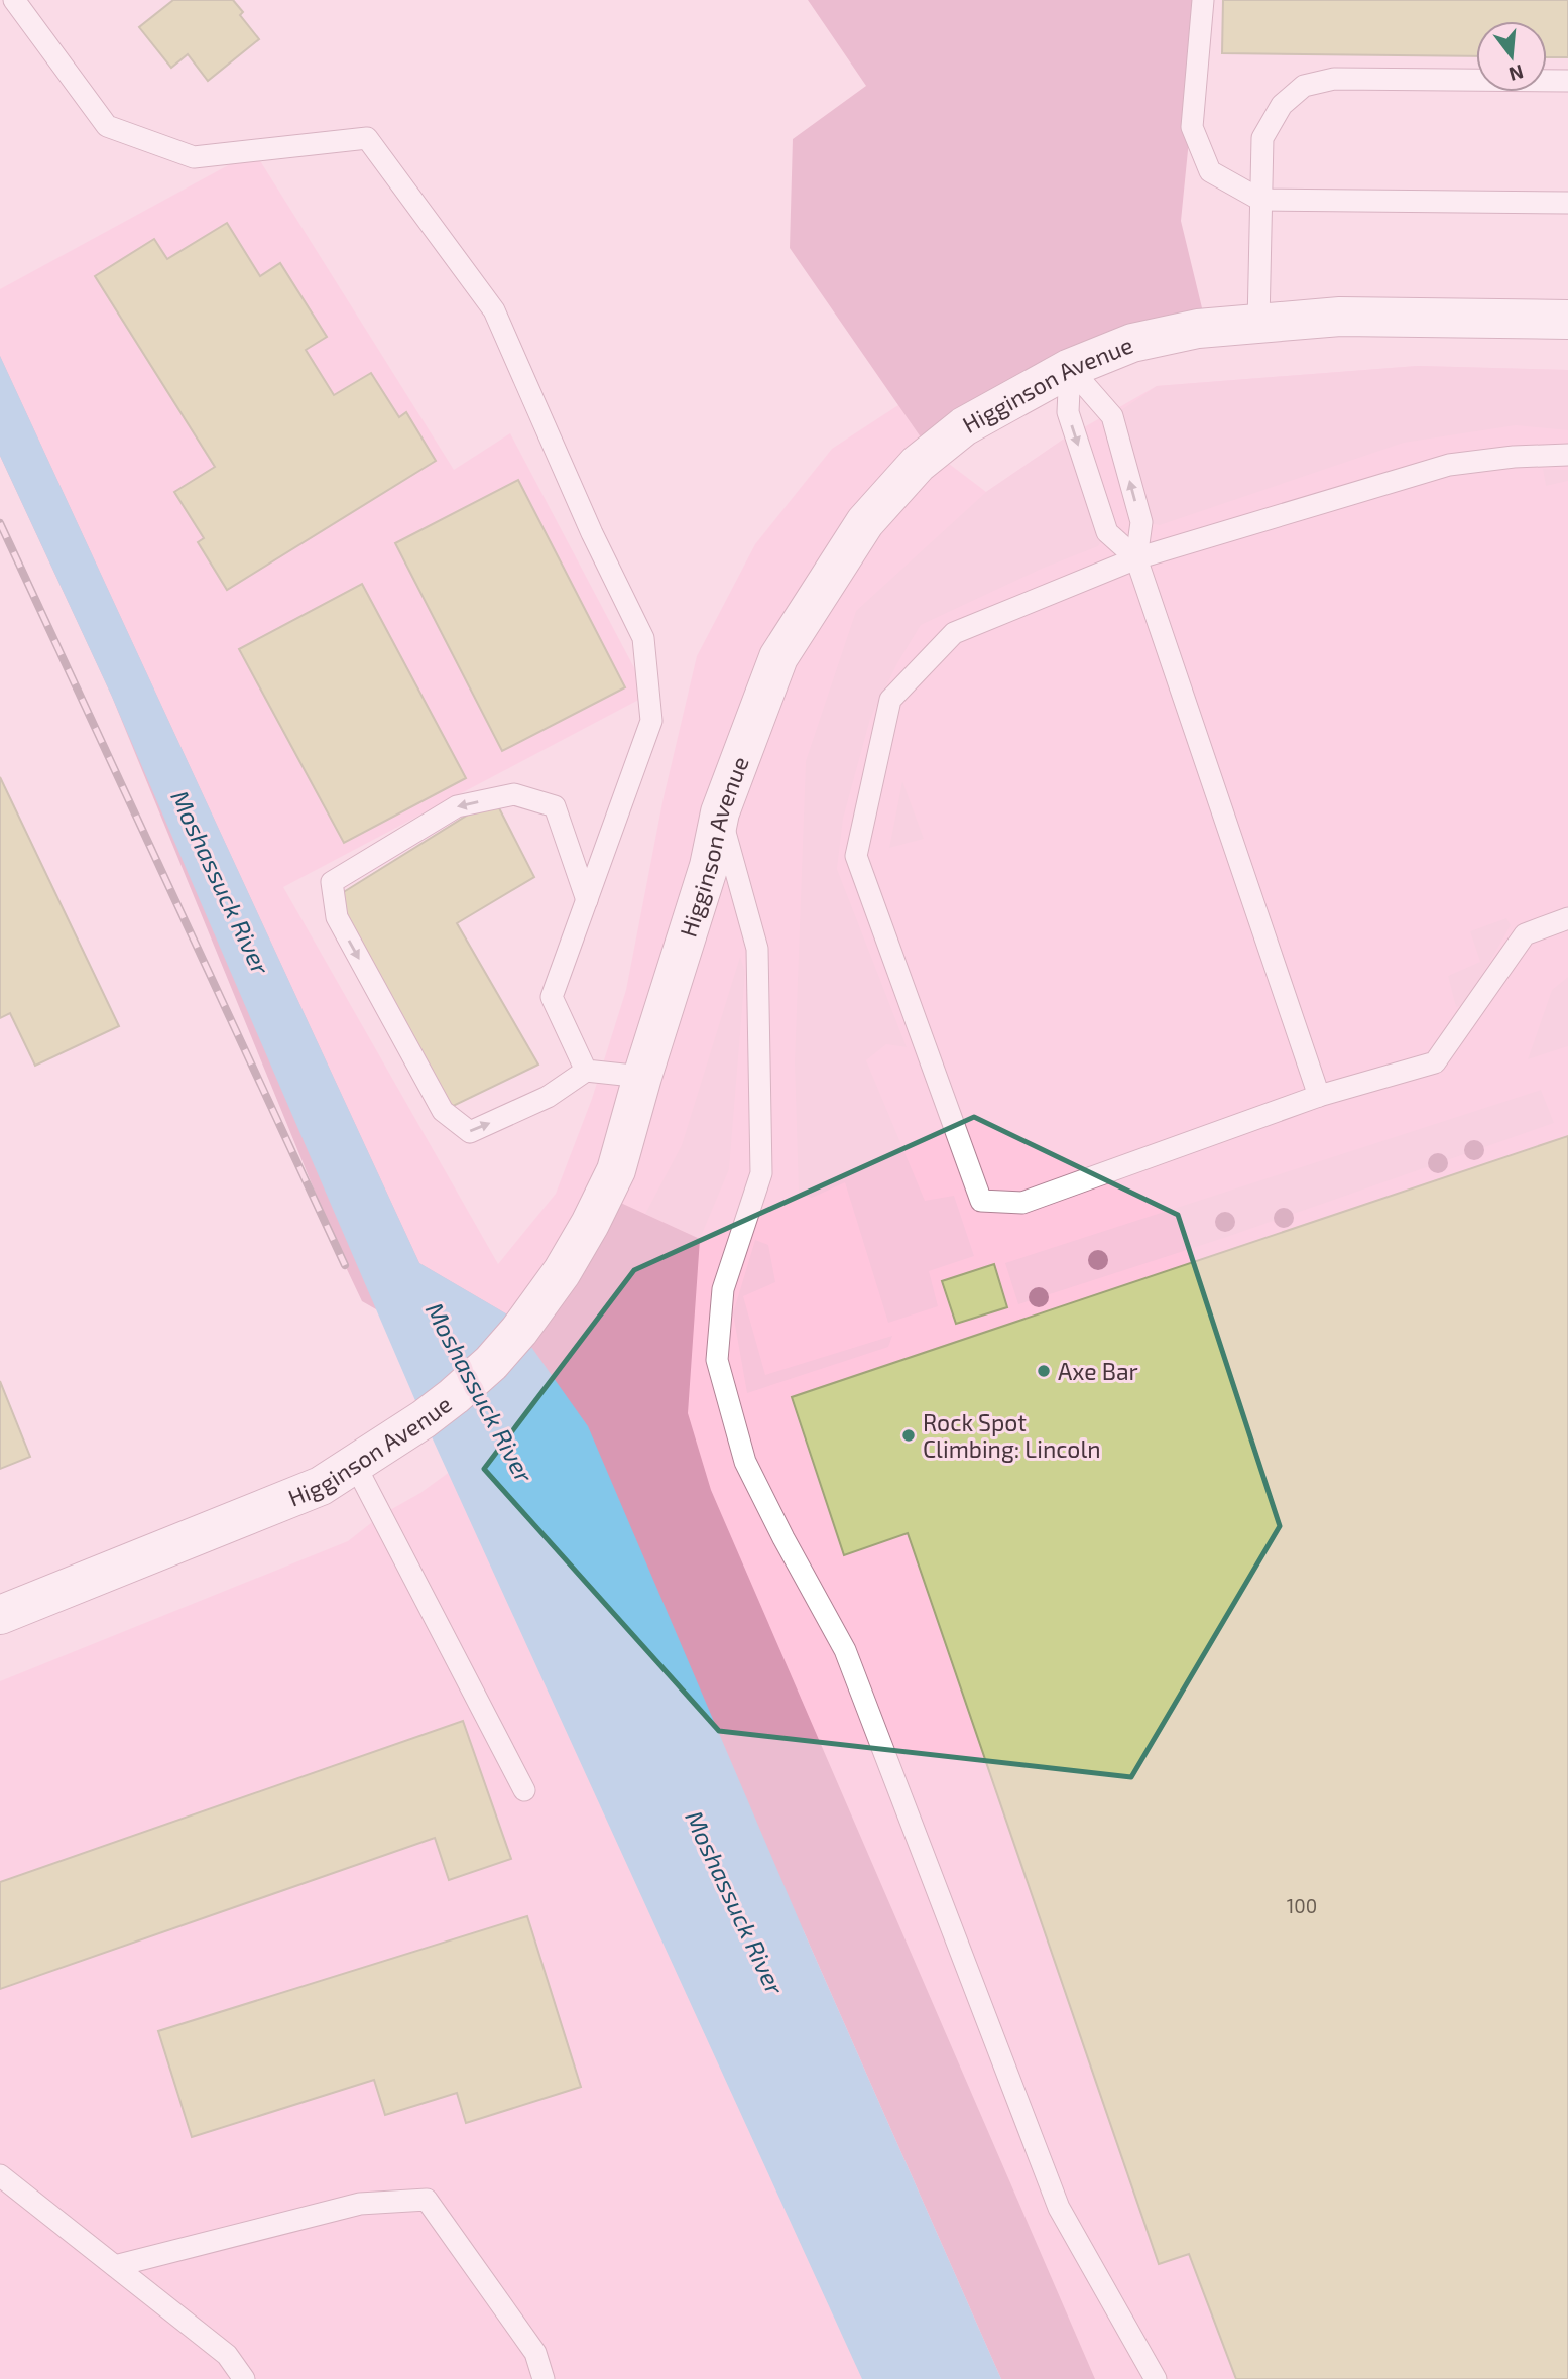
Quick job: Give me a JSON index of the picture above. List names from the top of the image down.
{
  "streets": {
    "street": ["Higginson Avenue"]
  },
  "water": ["Moshassuck River"],
  "places": ["Axe Bar", "Rock Spot Climbing: Lincoln"],
  "house_numbers": ["100"],
  "north": "bottom"
}
